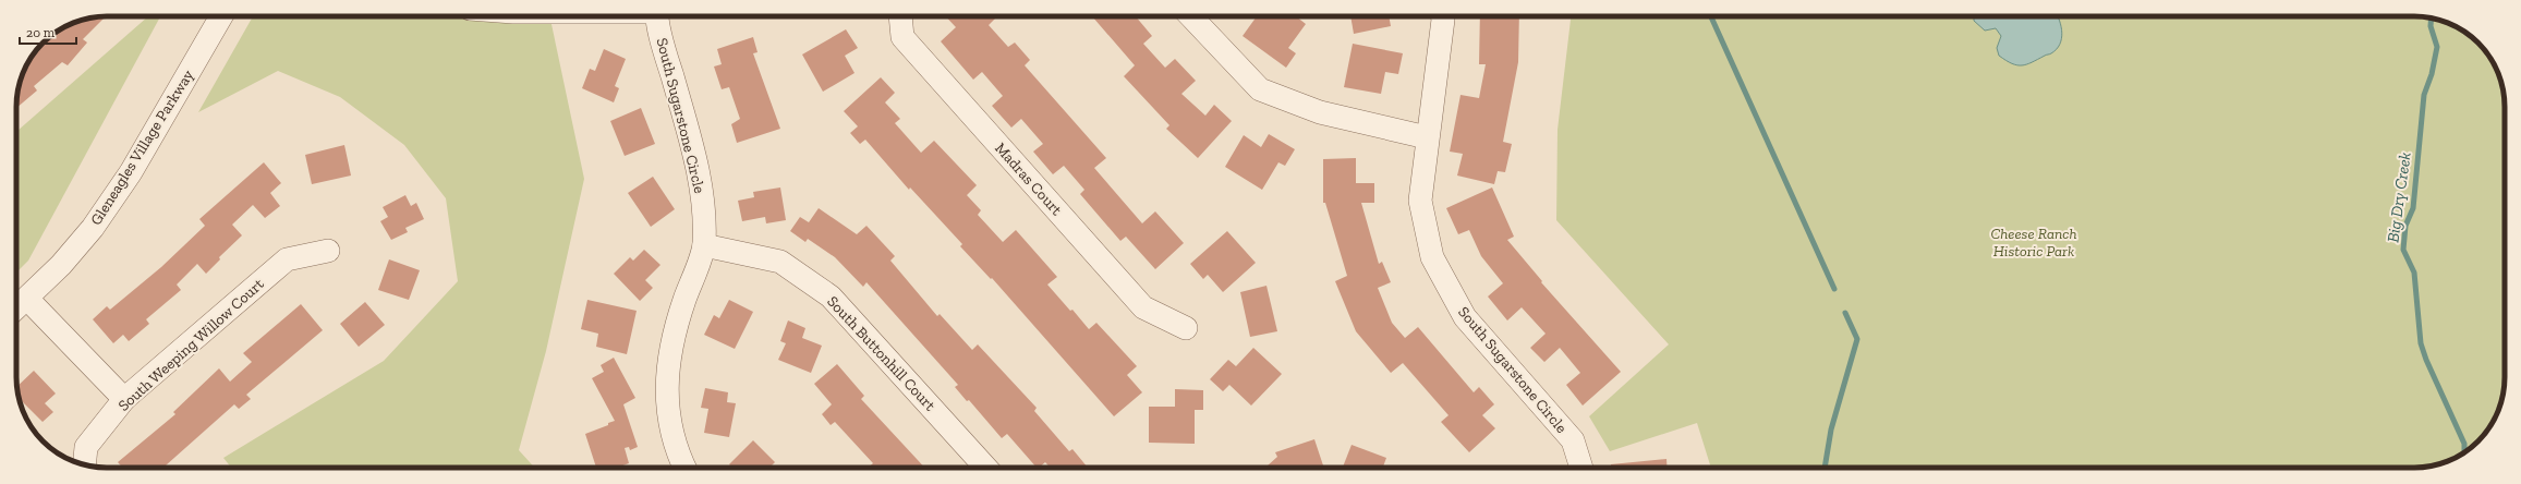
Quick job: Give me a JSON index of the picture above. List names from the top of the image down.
{
  "streets": {
    "street": [
      "South Sugarstone Circle",
      "Gleneagles Village Parkway",
      "Madras Court",
      "South Weeping Willow Court",
      "South Buttonhill Court"
    ]
  },
  "crossings": [
    ["South Sugarstone Circle", "South Buttonhill Court"]
  ],
  "water": ["Big Dry Creek"],
  "parks": ["Cheese Ranch Historic Park"],
  "scale_bar": "20 m"
}
